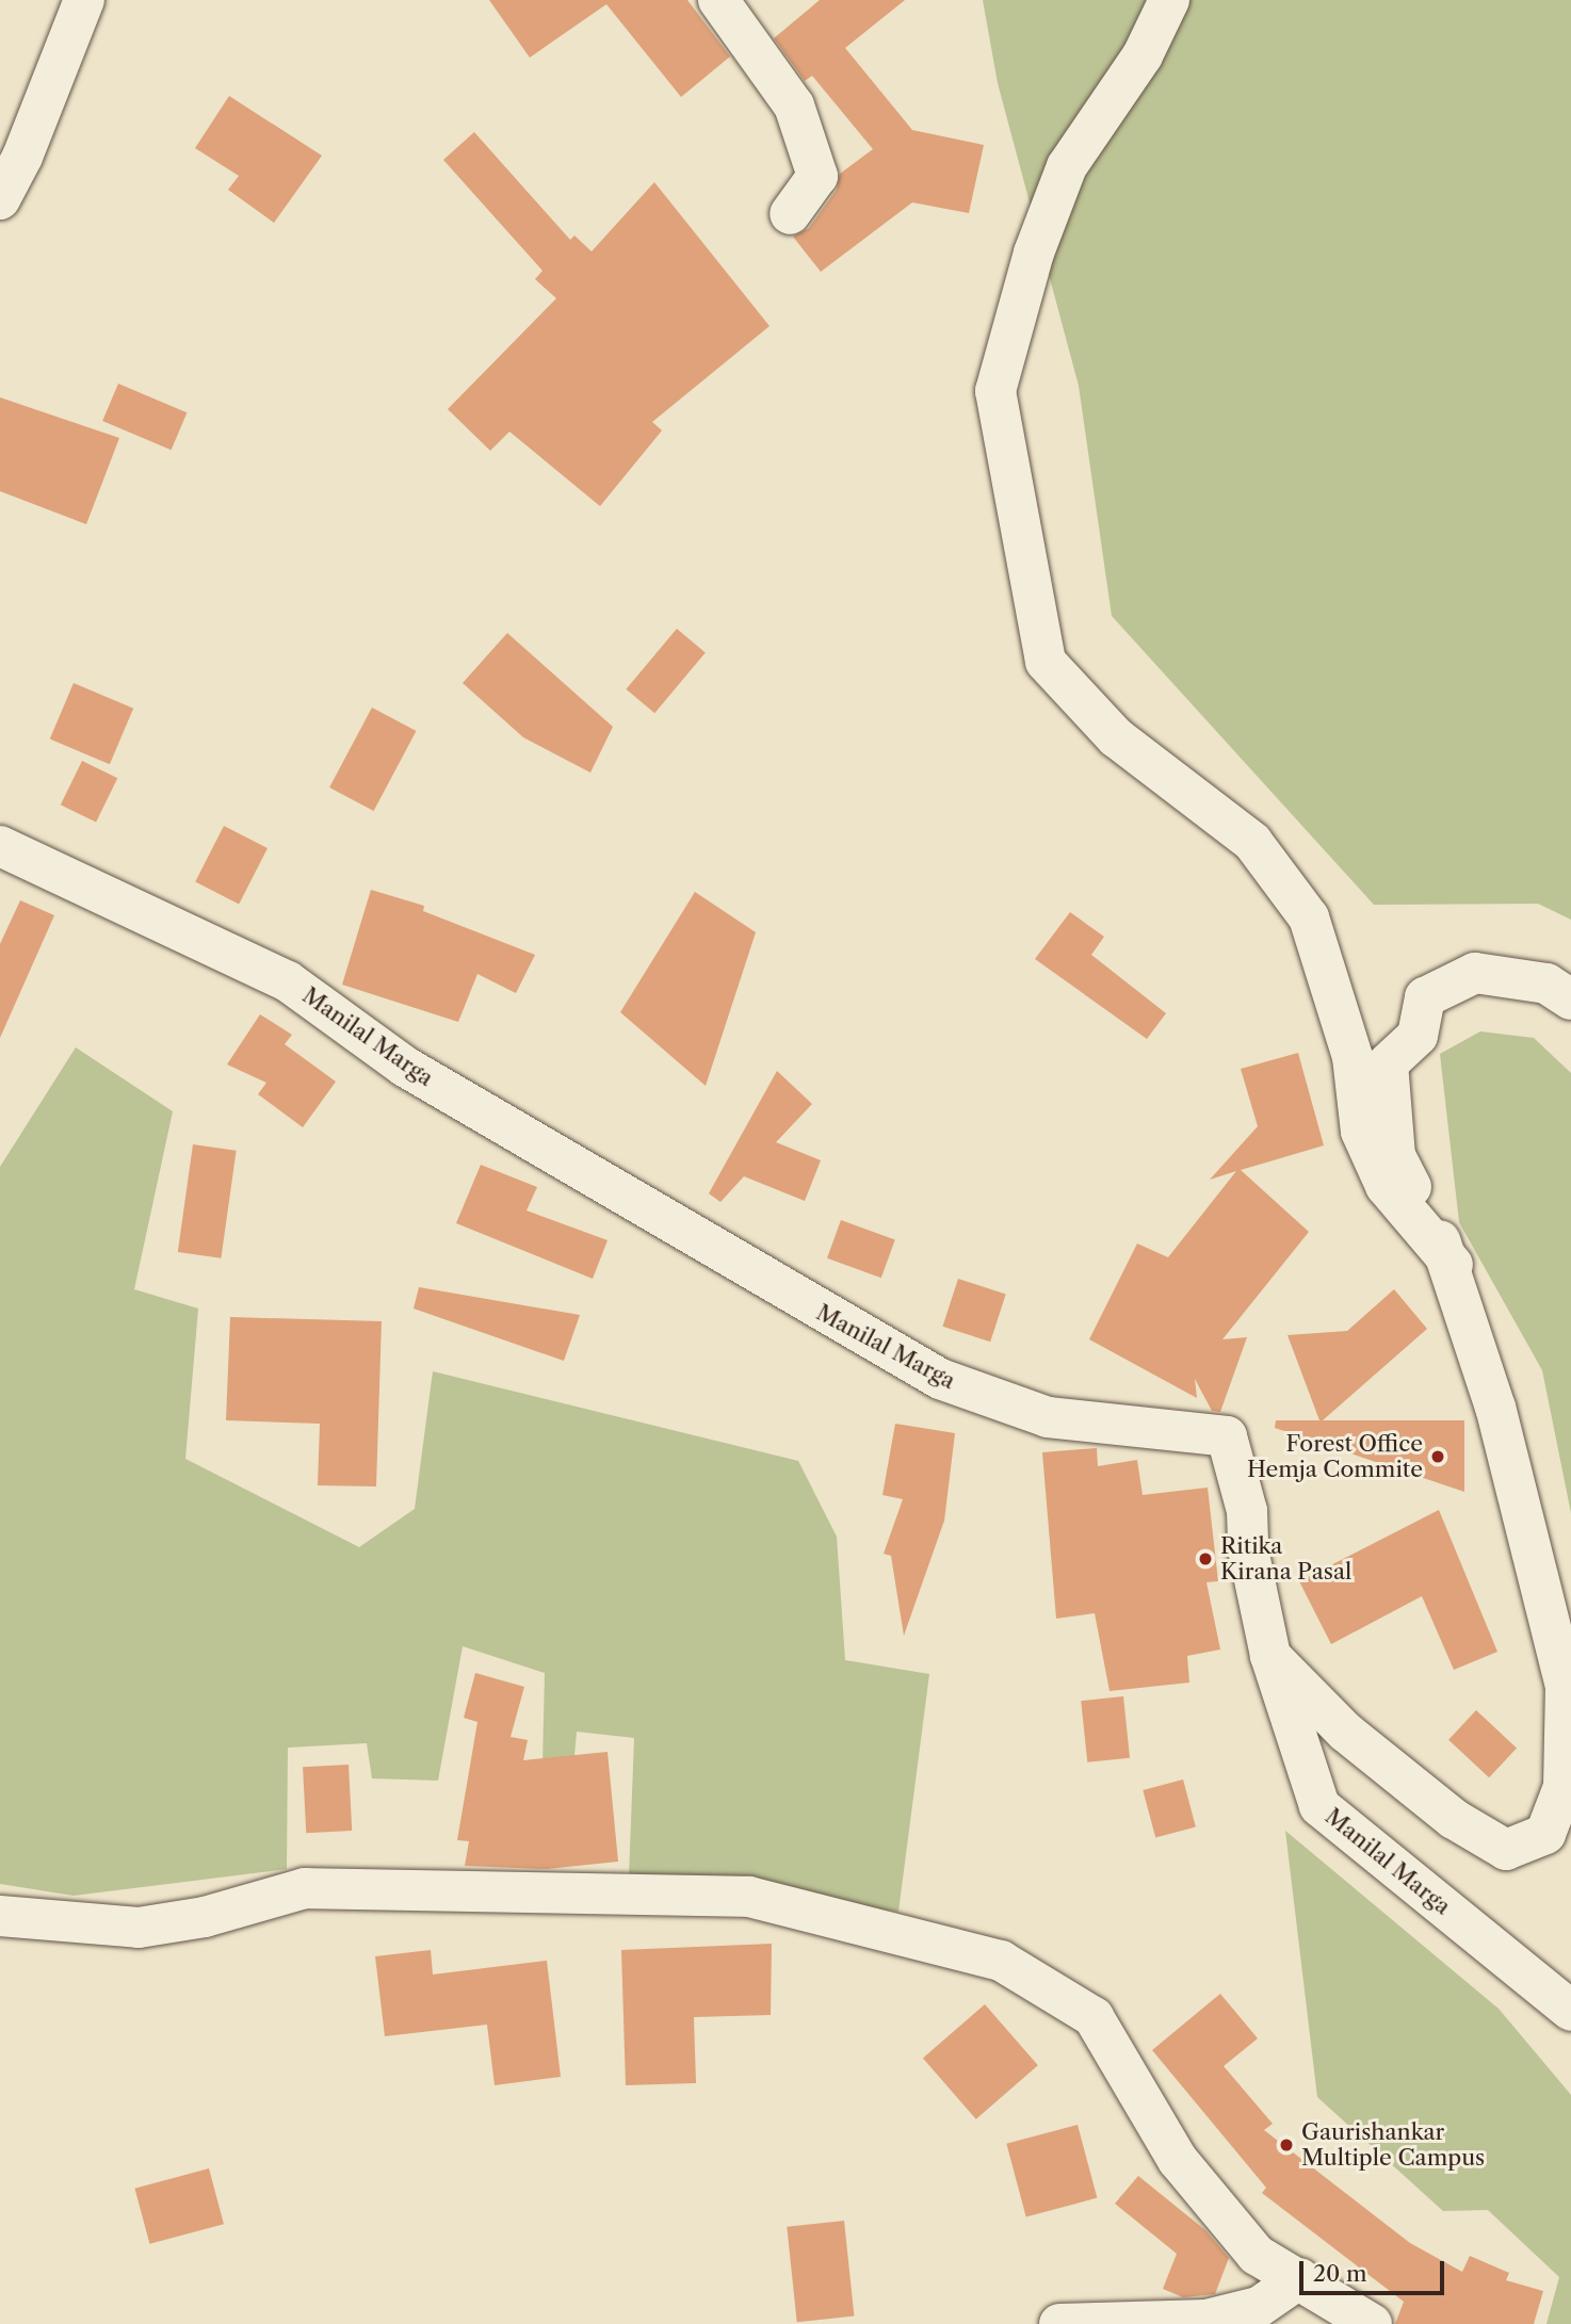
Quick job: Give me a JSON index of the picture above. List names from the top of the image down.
{
  "streets": {
    "street": ["Manilal Marga"]
  },
  "places": ["Forest Office Hemja Commite", "Ritika Kirana Pasal", "Gaurishankar Multiple Campus"],
  "scale_bar": "20 m"
}
